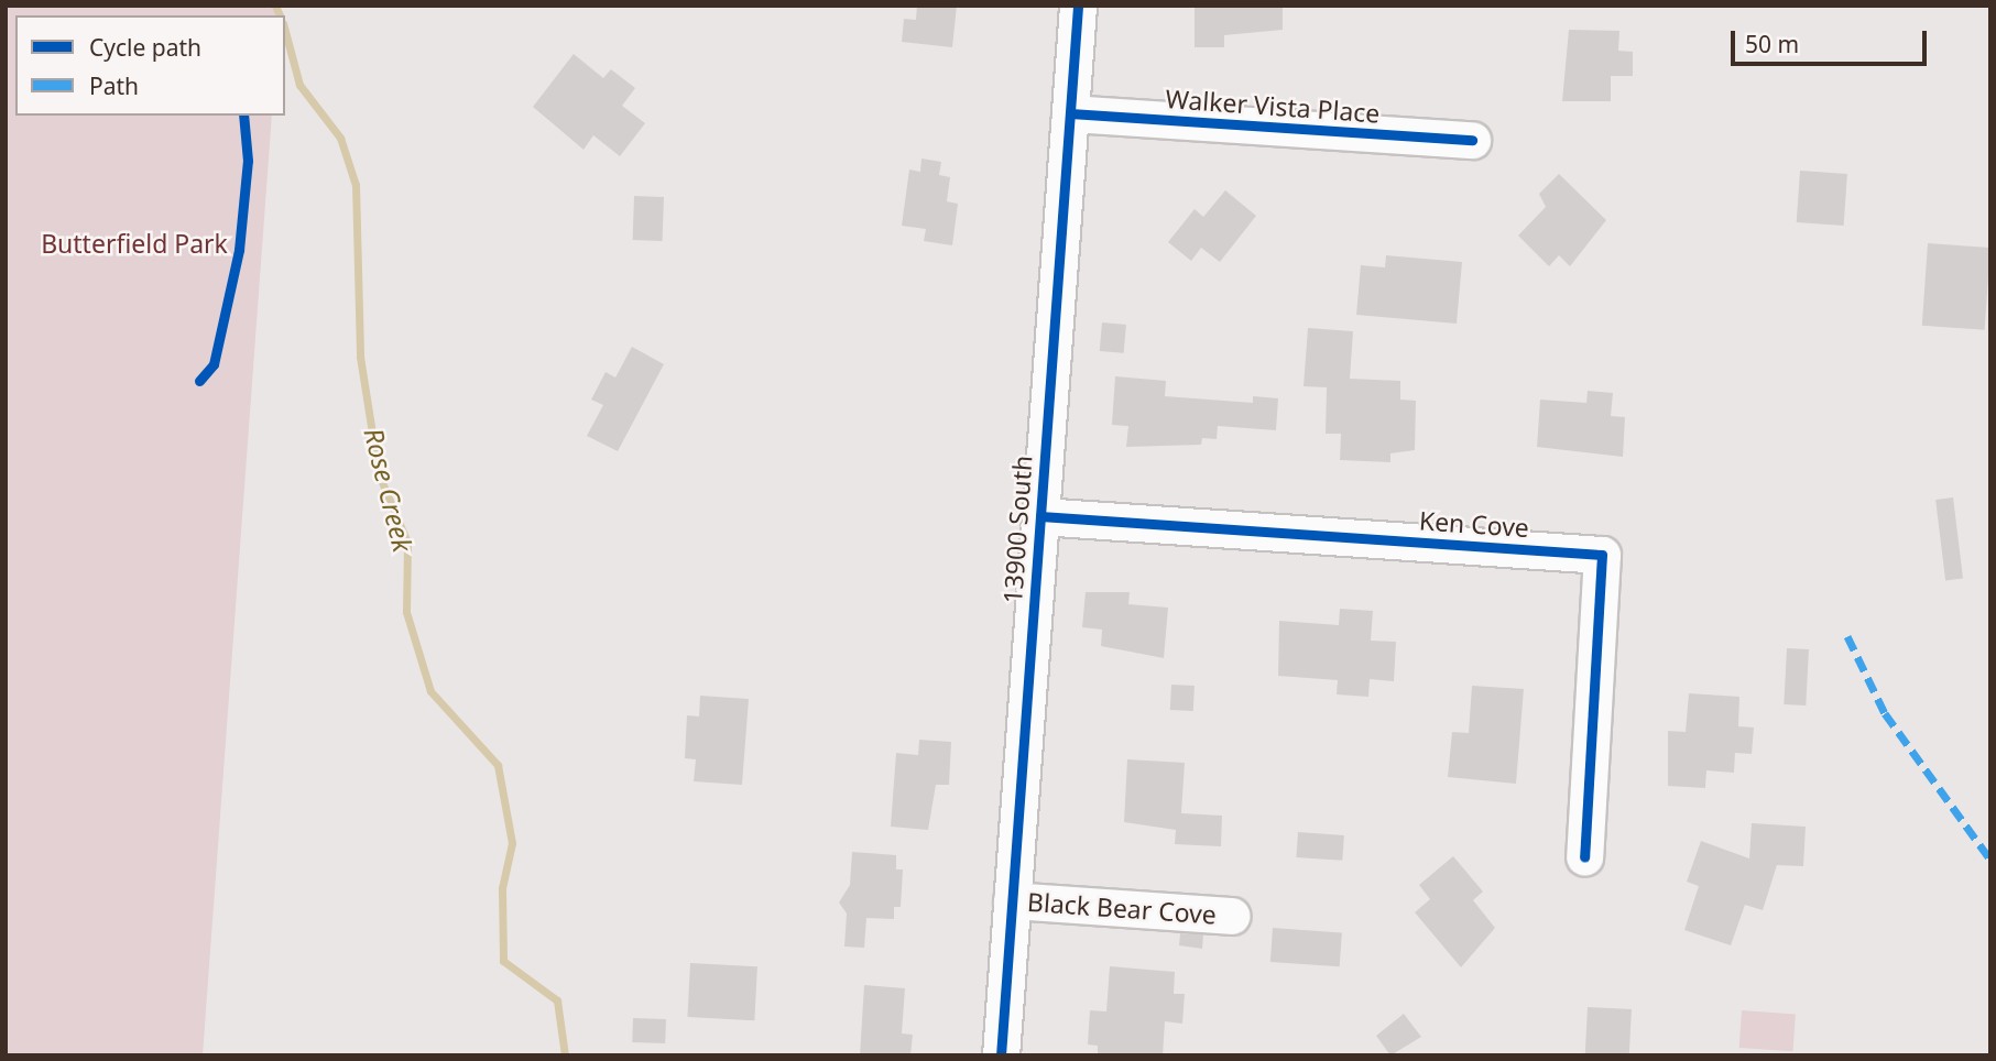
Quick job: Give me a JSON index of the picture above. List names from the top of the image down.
{
  "streets": {
    "street": [
      "Walker Vista Place",
      "Ken Cove",
      "13900 South",
      "Black Bear Cove"
    ]
  },
  "crossings": [
    ["Walker Vista Place", "13900 South"],
    ["Ken Cove", "13900 South"],
    ["13900 South", "Black Bear Cove"]
  ],
  "water": ["Rose Creek"],
  "parks": ["Butterfield Park"],
  "legend": ["Cycle path", "Path"],
  "scale_bar": "50 m"
}
